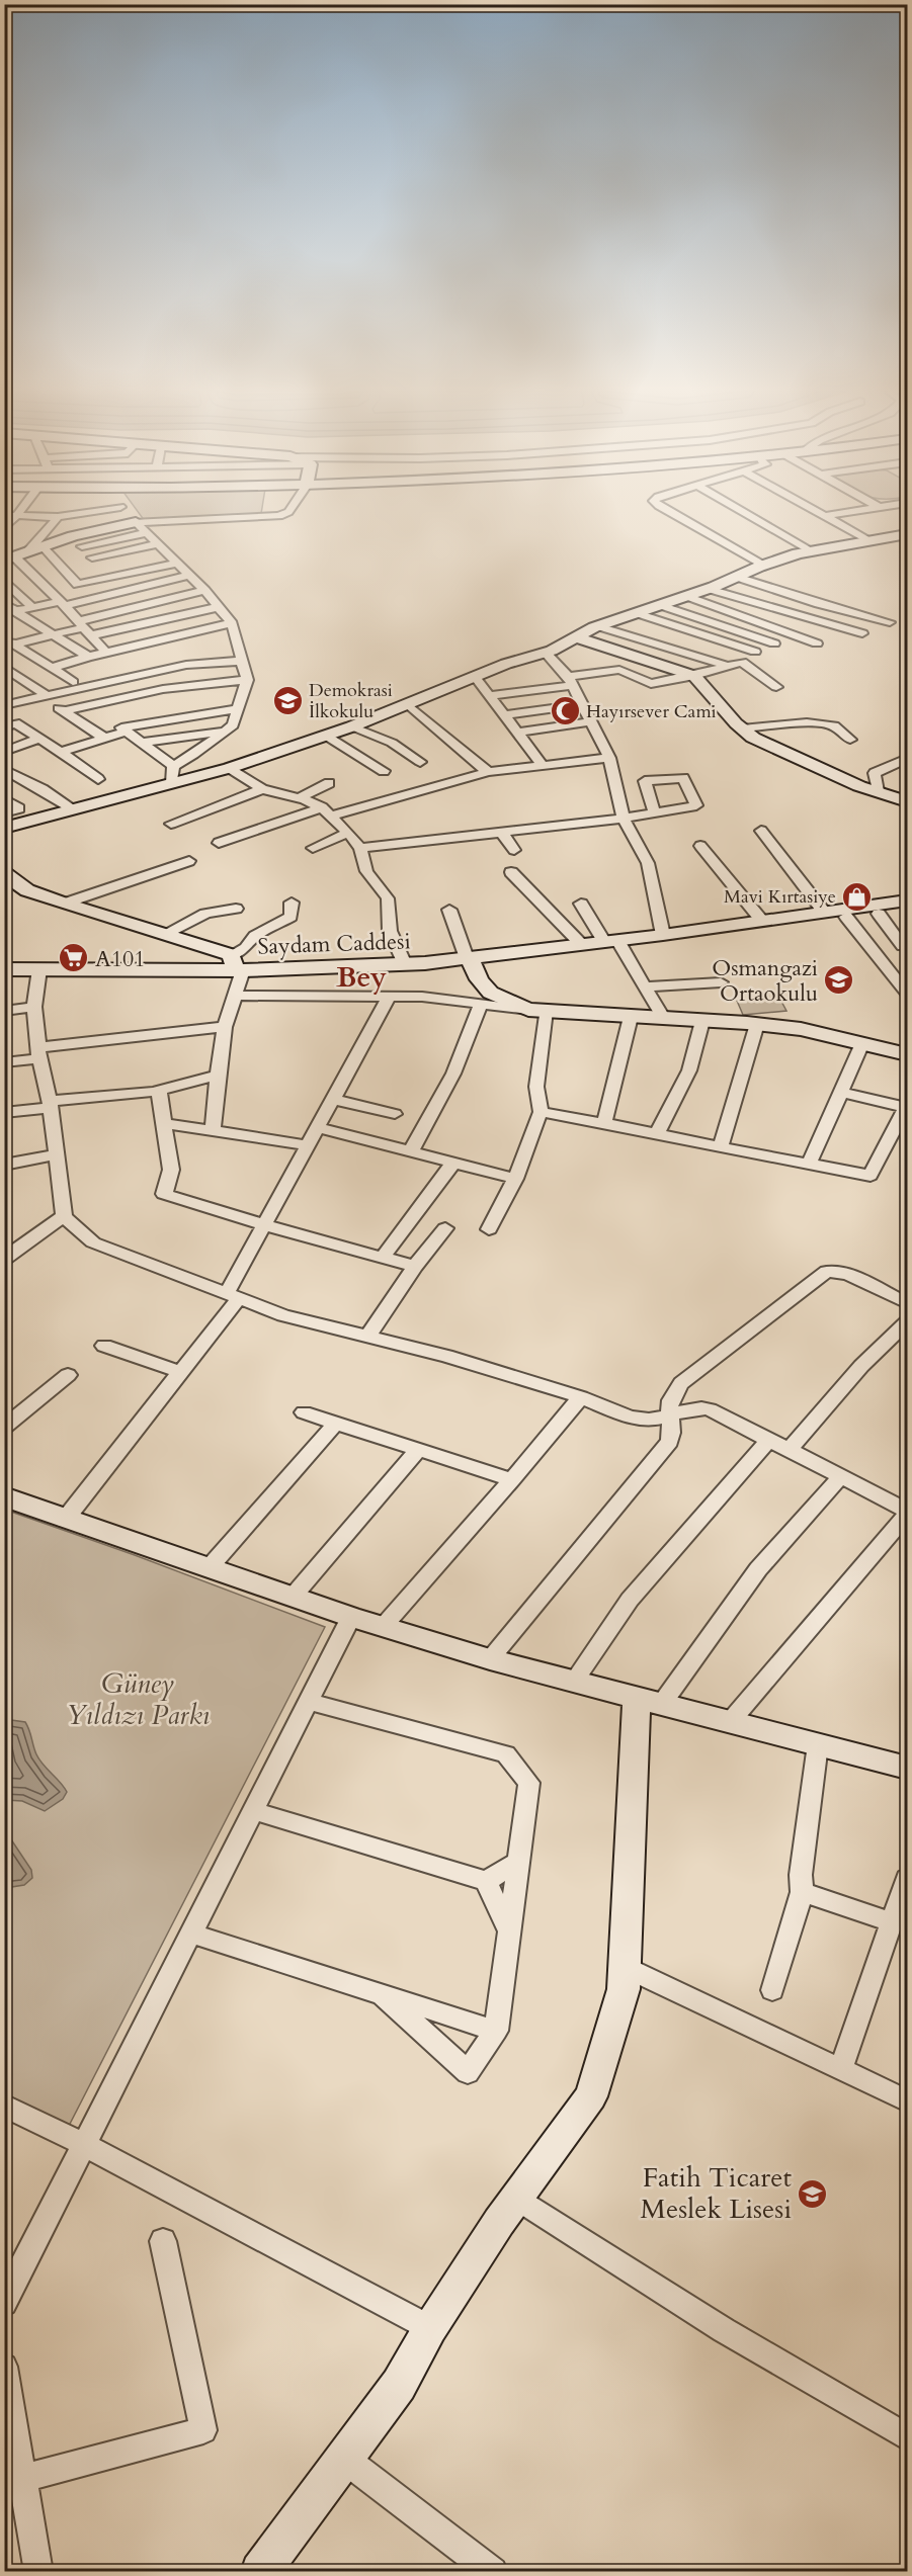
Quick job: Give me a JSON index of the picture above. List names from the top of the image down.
{
  "streets": {
    "main road": ["Saydam Caddesi"]
  },
  "districts": ["Bey"],
  "parks": ["Güney Yıldızı Parkı"],
  "places": {
    "school or university": ["Demokrasi İlkokulu", "Osmangazi Ortaokulu", "Fatih Ticaret Meslek Lisesi"],
    "mosque": ["Hayırsever Cami"],
    "shop": ["Mavi Kırtasiye"],
    "supermarket": ["A101"]
  }
}
